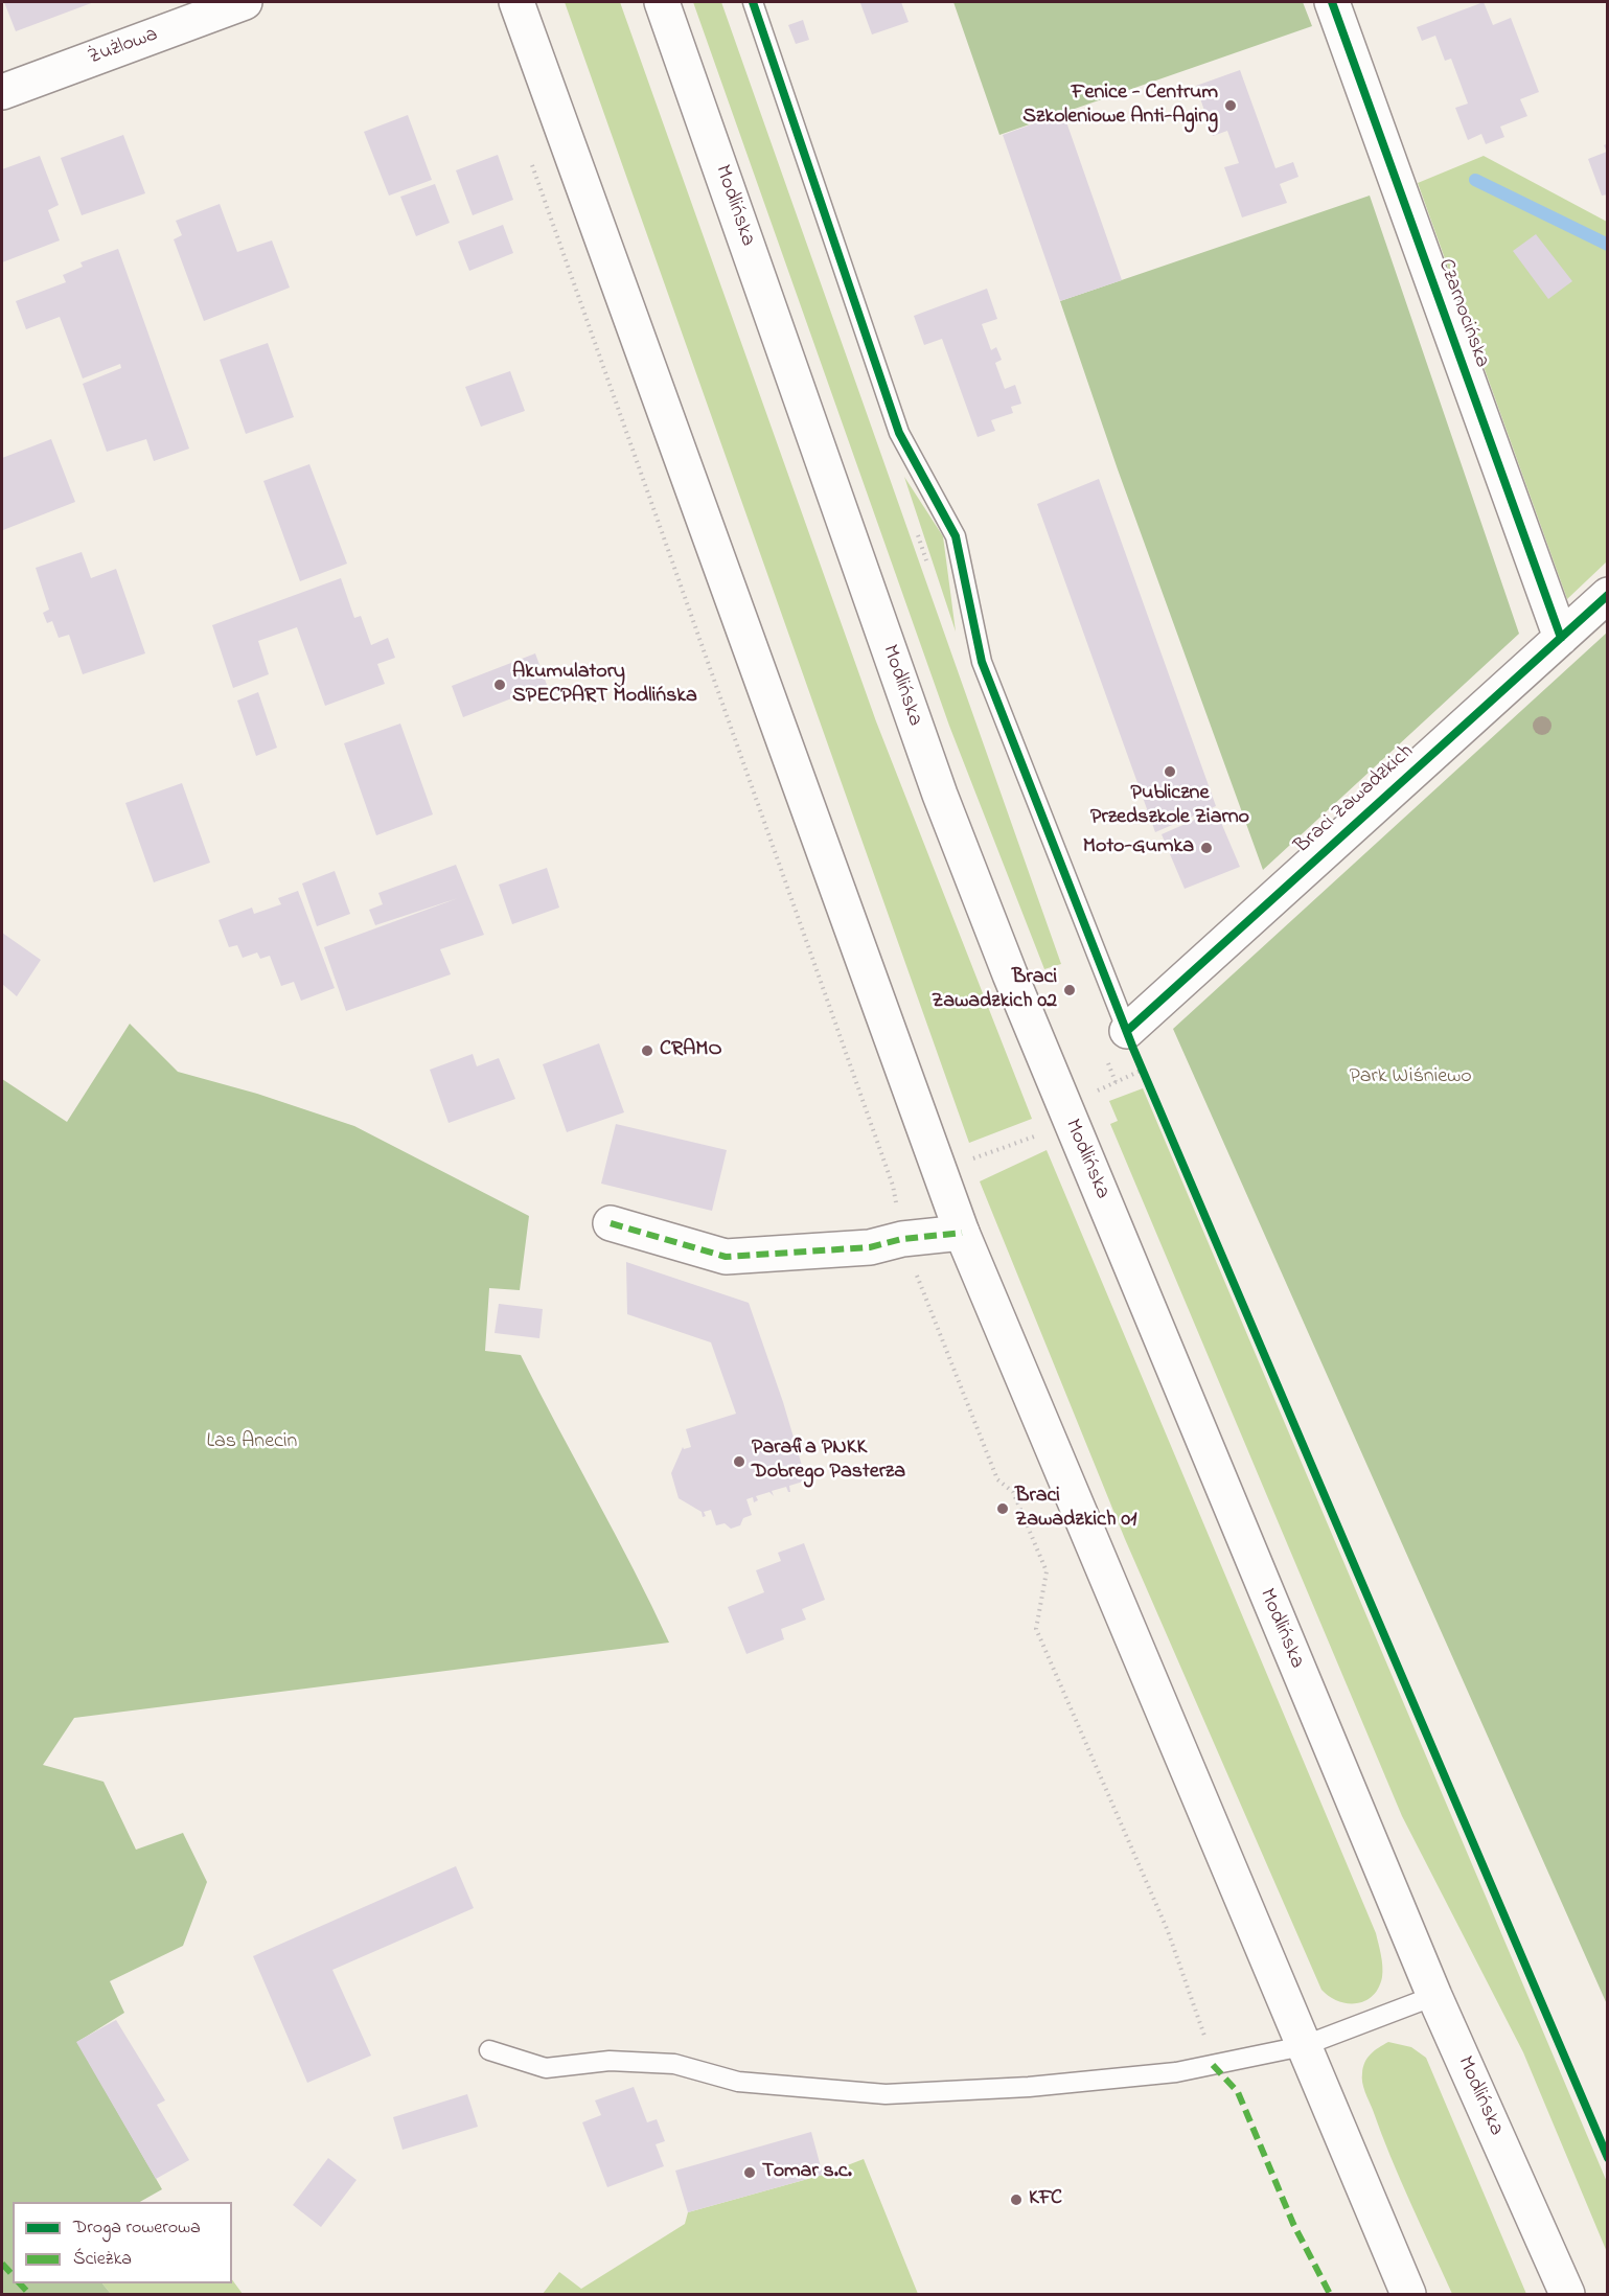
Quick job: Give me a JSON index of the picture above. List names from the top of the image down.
{
  "streets": {
    "main road": [
      "Żużlowa",
      "Modlińska",
      "Czarnocińska",
      "Braci Zawadzkich"
    ]
  },
  "crossings": [
    ["Czarnocińska", "Braci Zawadzkich"]
  ],
  "parks": ["Park Wiśniewo", "Las Anecin"],
  "places": [
    "Fenice - Centrum Szkoleniowe Anti-Aging",
    "Akumulatory SPECPART Modlińska",
    "Publiczne Przedszkole Ziarno",
    "Moto-Gumka",
    "Braci Zawadzkich 02",
    "CRAMO",
    "Parafia PNKK Dobrego Pasterza",
    "Braci Zawadzkich 01",
    "Tomar s.c.",
    "KFC"
  ],
  "legend": ["Droga rowerowa", "Ścieżka"]
}
